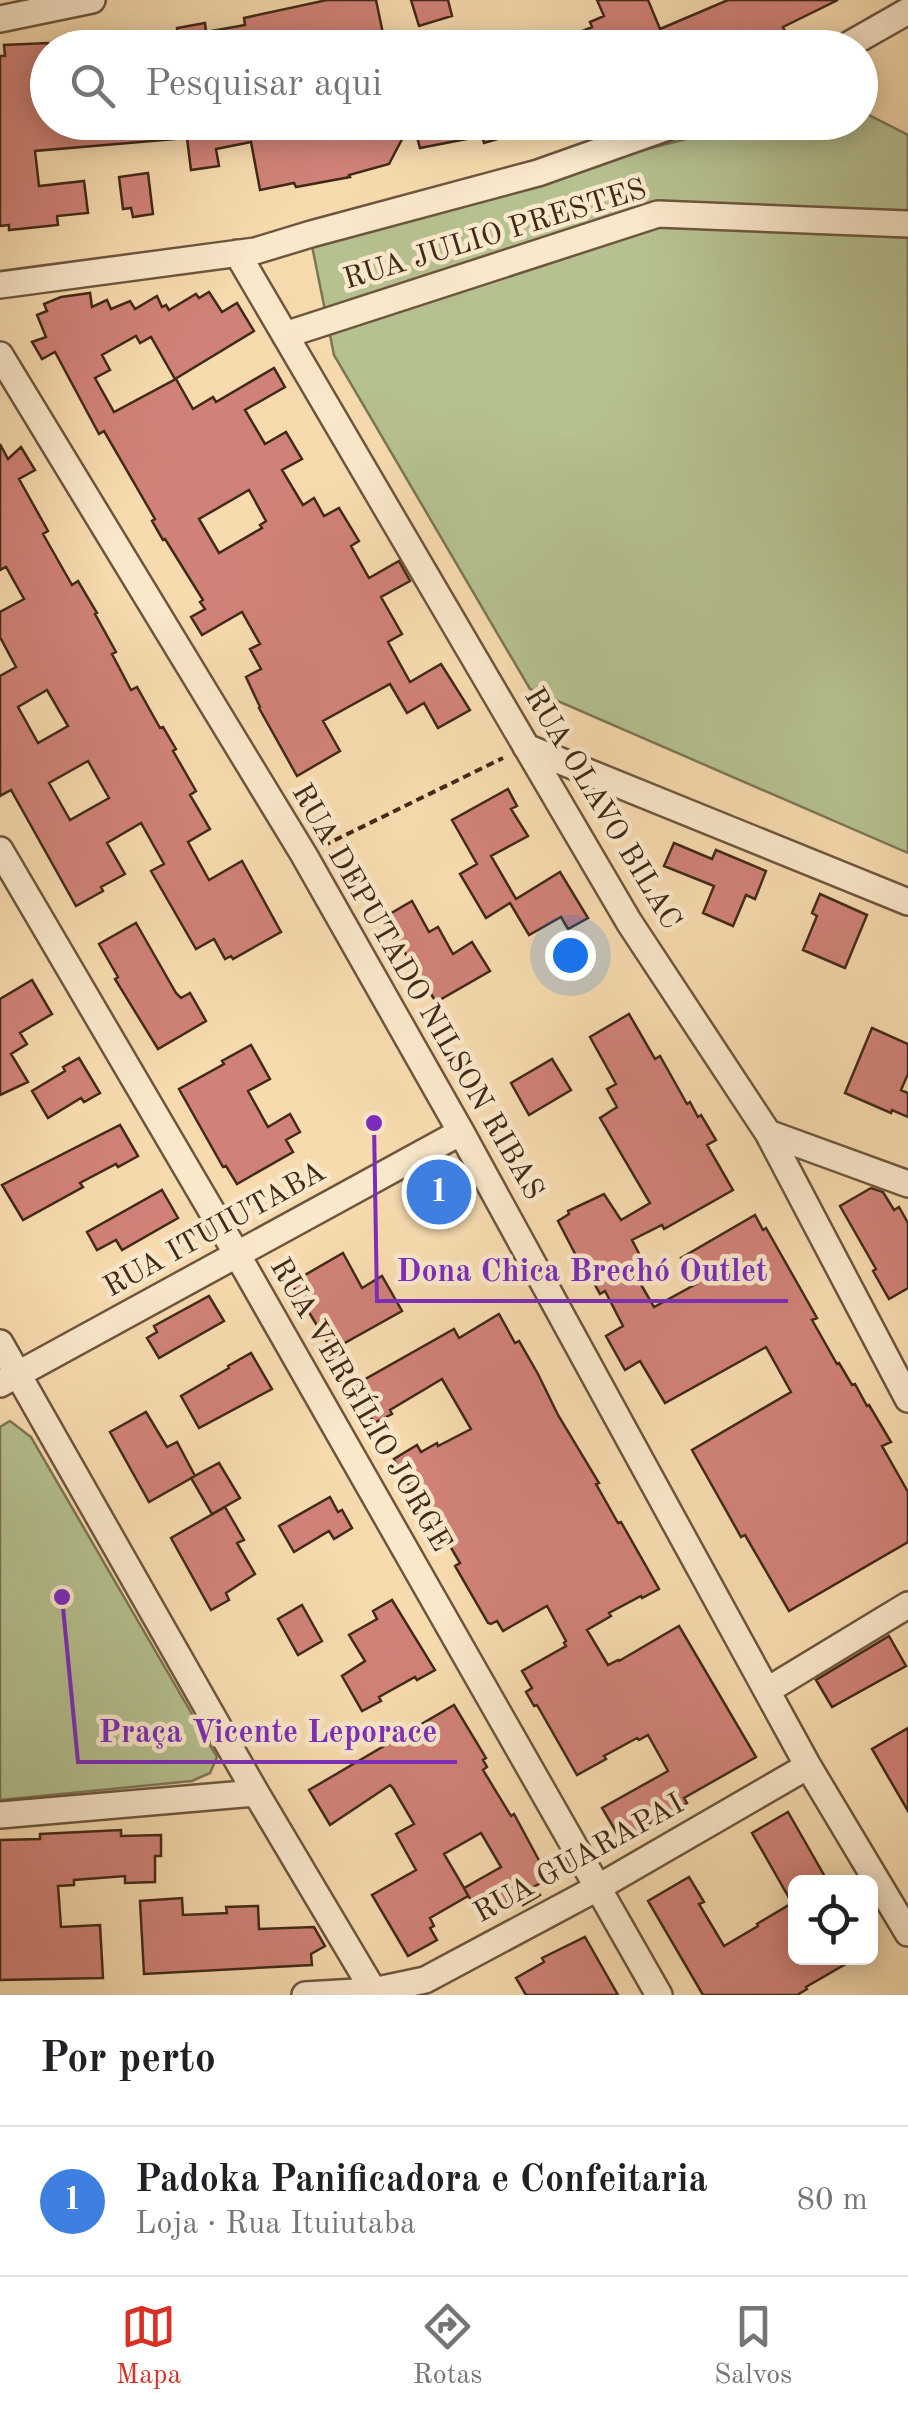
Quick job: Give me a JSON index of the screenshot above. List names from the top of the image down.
{
  "streets": {
    "street": [
      "RUA JULIO PRESTES",
      "RUA OLAVO BILAC",
      "RUA DEPUTADO NILSON RIBAS",
      "RUA ITUIUTABA",
      "RUA VERGÍLIO JORGE",
      "RUA GUARAPAI"
    ]
  },
  "crossings": [
    ["RUA JULIO PRESTES", "RUA OLAVO BILAC"],
    ["RUA DEPUTADO NILSON RIBAS", "RUA ITUIUTABA"],
    ["RUA DEPUTADO NILSON RIBAS", "RUA GUARAPAI"],
    ["RUA ITUIUTABA", "RUA VERGÍLIO JORGE"],
    ["RUA VERGÍLIO JORGE", "RUA GUARAPAI"]
  ],
  "places": ["Dona Chica Brechó Outlet", "Praça Vicente Leporace"],
  "page": {
    "search": "Pesquisar aqui",
    "pins": "1",
    "heading": "Por perto",
    "list": [
      {
        "mark": "1",
        "name": "Padoka Panificadora e Confeitaria",
        "note": "Loja · Rua Ituiutaba",
        "value": "80 m"
      }
    ],
    "nav": ["Mapa", "Rotas", "Salvos"]
  }
}
